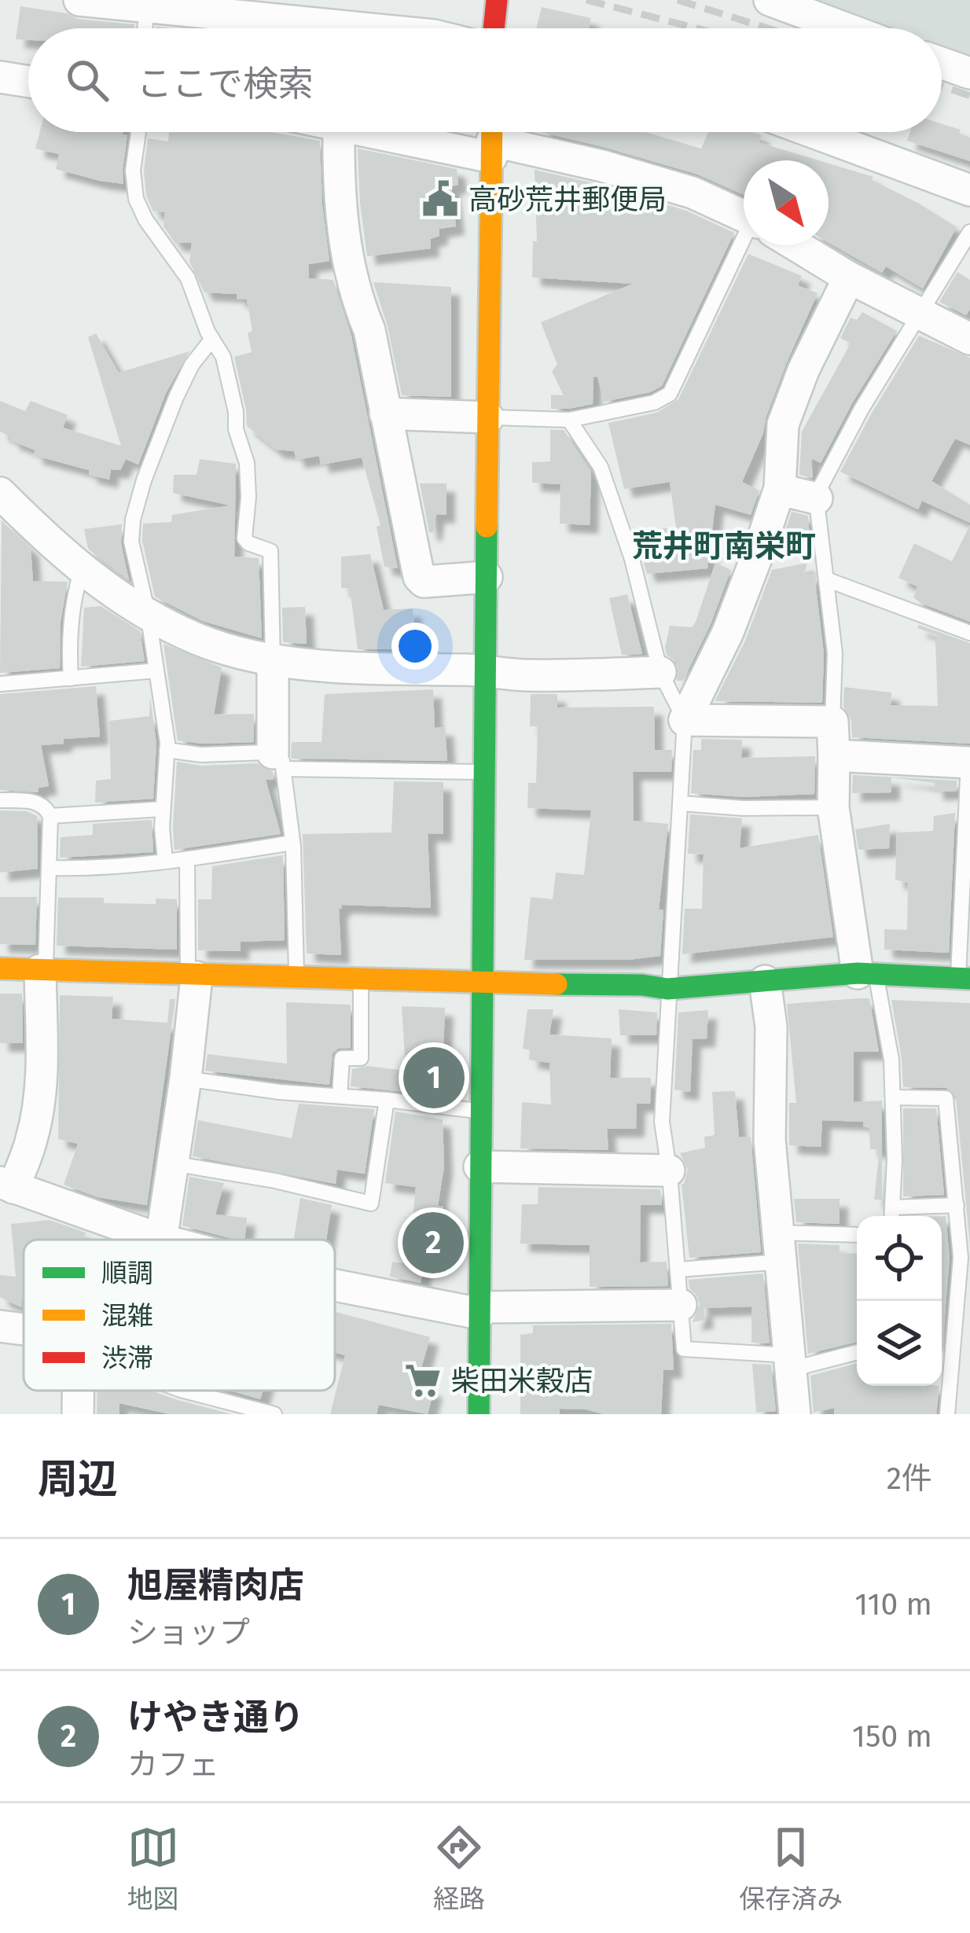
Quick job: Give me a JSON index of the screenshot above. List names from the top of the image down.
{
  "districts": ["荒井町南栄町"],
  "places": {
    "public building": ["高砂荒井郵便局"],
    "supermarket": ["柴田米穀店"]
  },
  "legend": ["順調", "混雑", "渋滞"],
  "north": "bottom right",
  "page": {
    "search": "ここで検索",
    "pins": ["1", "2"],
    "heading": ["周辺", "2件"],
    "list": [
      {
        "mark": "1",
        "name": "旭屋精肉店",
        "note": "ショップ",
        "value": "110 m"
      },
      {
        "mark": "2",
        "name": "けやき通り",
        "note": "カフェ",
        "value": "150 m"
      }
    ],
    "nav": ["地図", "経路", "保存済み"]
  }
}
